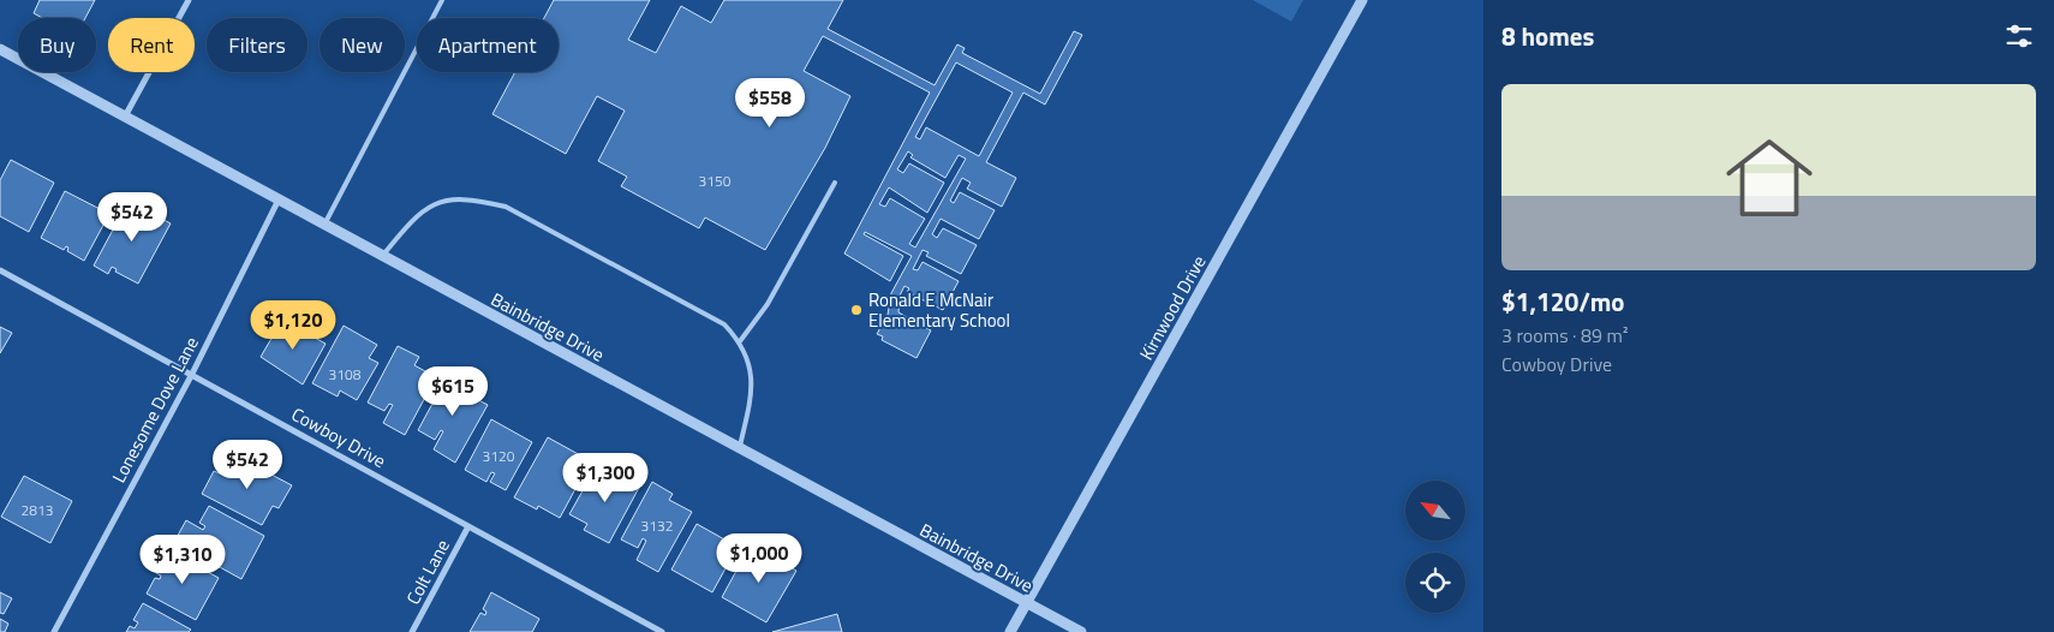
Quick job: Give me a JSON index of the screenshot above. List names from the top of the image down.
{
  "streets": {
    "street": [
      "Kirnwood Drive",
      "Bainbridge Drive",
      "Lonesome Dove Lane",
      "Cowboy Drive",
      "Colt Lane"
    ]
  },
  "crossings": [
    ["Kirnwood Drive", "Bainbridge Drive"],
    ["Bainbridge Drive", "Lonesome Dove Lane"],
    ["Lonesome Dove Lane", "Cowboy Drive"],
    ["Cowboy Drive", "Colt Lane"]
  ],
  "places": ["Ronald E McNair Elementary School"],
  "house_numbers": [
    "3150",
    "3108",
    "3120",
    "2813",
    "3132"
  ],
  "north": "top left",
  "page": {
    "heading": "8 homes",
    "chip": [
      "Buy",
      "Rent",
      "Filters",
      "New",
      "Apartment"
    ],
    "list": [
      {
        "name": "$1,120/mo",
        "note": "3 rooms · 89 m² · Cowboy Drive"
      }
    ],
    "price": [
      "$558",
      "$542",
      "$1,120",
      "$615",
      "$542",
      "$1,300",
      "$1,000",
      "$1,310"
    ]
  }
}
